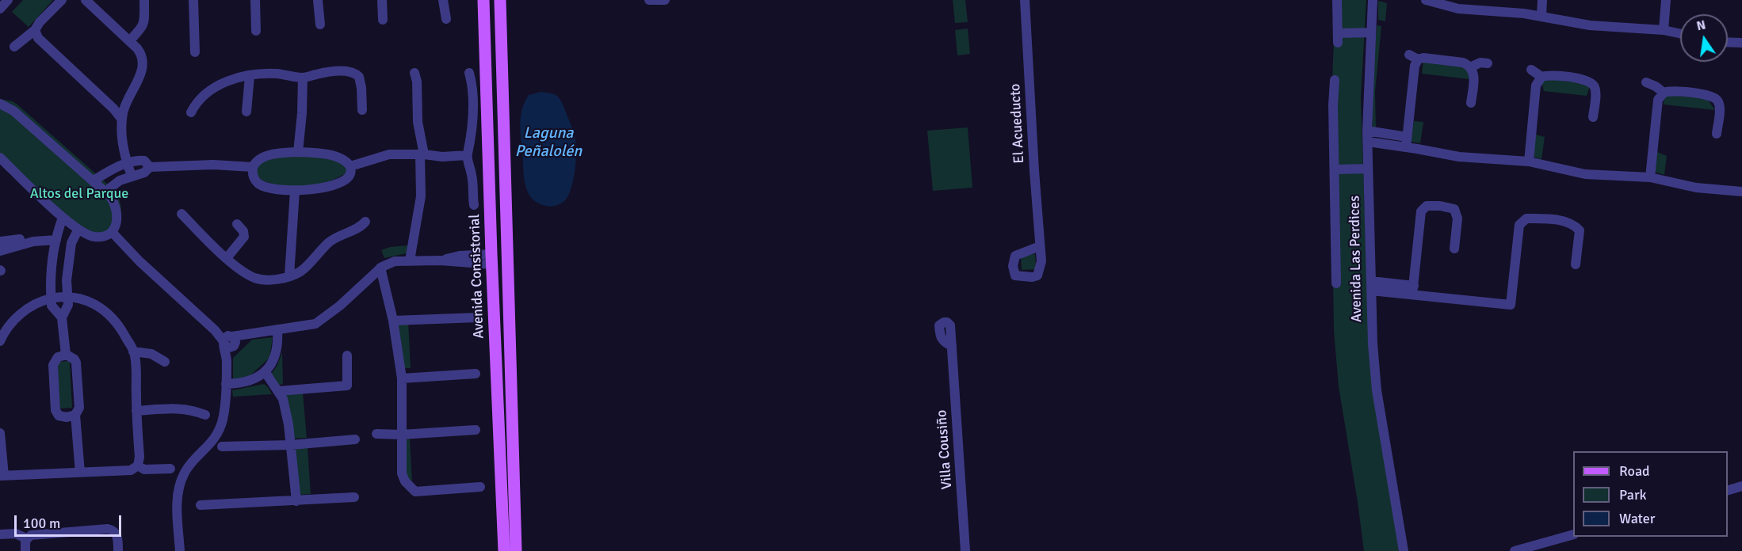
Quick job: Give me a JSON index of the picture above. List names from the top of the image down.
{
  "streets": {
    "main road": ["Avenida Consistorial"],
    "street": ["El Acueducto", "Avenida Las Perdices", "Villa Cousiño"]
  },
  "water": ["Laguna Peñalolén"],
  "parks": ["Altos del Parque"],
  "legend": ["Road", "Park", "Water"],
  "scale_bar": "100 m",
  "north": "top"
}
